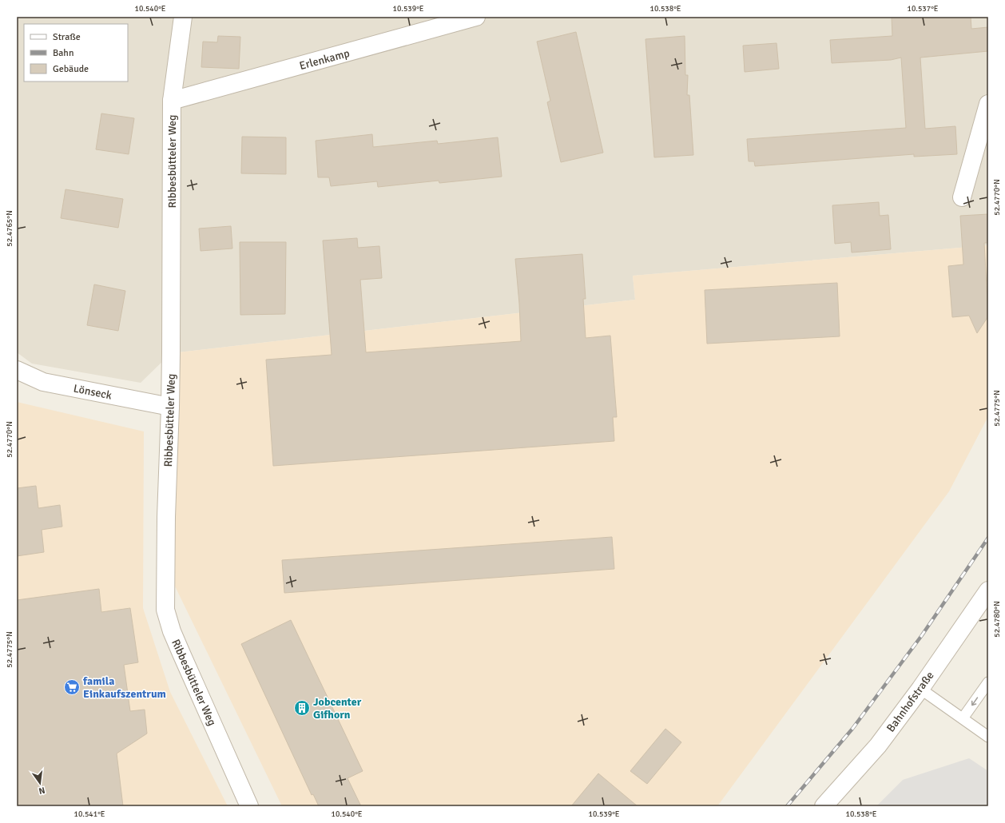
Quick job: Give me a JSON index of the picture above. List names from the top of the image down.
{
  "streets": {
    "street": [
      "Erlenkamp",
      "Ribbesbütteler Weg",
      "Lönseck",
      "Bahnhofstraße"
    ]
  },
  "crossings": [
    ["Erlenkamp", "Ribbesbütteler Weg"],
    ["Ribbesbütteler Weg", "Lönseck"]
  ],
  "places": {
    "supermarket": ["famila Einkaufszentrum"],
    "building": ["Jobcenter Gifhorn"]
  },
  "legend": ["Straße", "Bahn", "Gebäude"],
  "north": "bottom",
  "coordinates": [
    "10.540°E",
    "10.539°E",
    "10.538°E",
    "10.537°E",
    "52.4770°N",
    "52.4765°N",
    "52.4775°N",
    "52.4780°N",
    "10.541°E"
  ]
}
